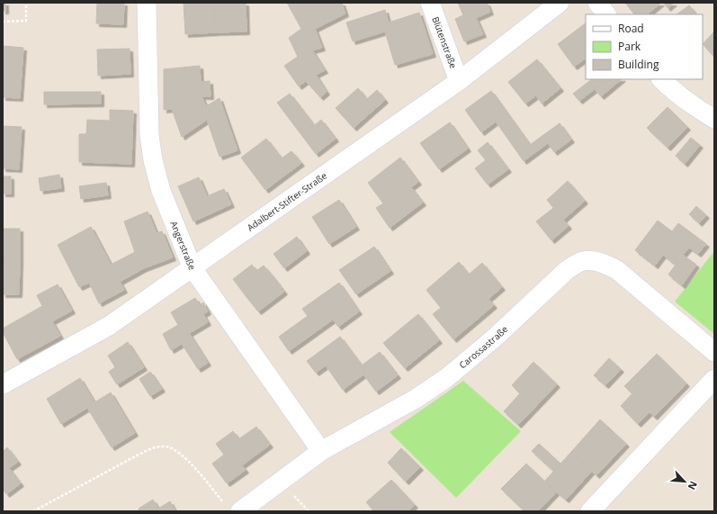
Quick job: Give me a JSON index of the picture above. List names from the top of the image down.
{
  "streets": {
    "street": [
      "Blütenstraße",
      "Adalbert-Stifter-Straße",
      "Angerstraße",
      "Carossastraße"
    ]
  },
  "crossings": [
    ["Blütenstraße", "Adalbert-Stifter-Straße"],
    ["Adalbert-Stifter-Straße", "Angerstraße"],
    ["Angerstraße", "Carossastraße"]
  ],
  "legend": ["Road", "Park", "Building"],
  "north": "bottom right"
}
